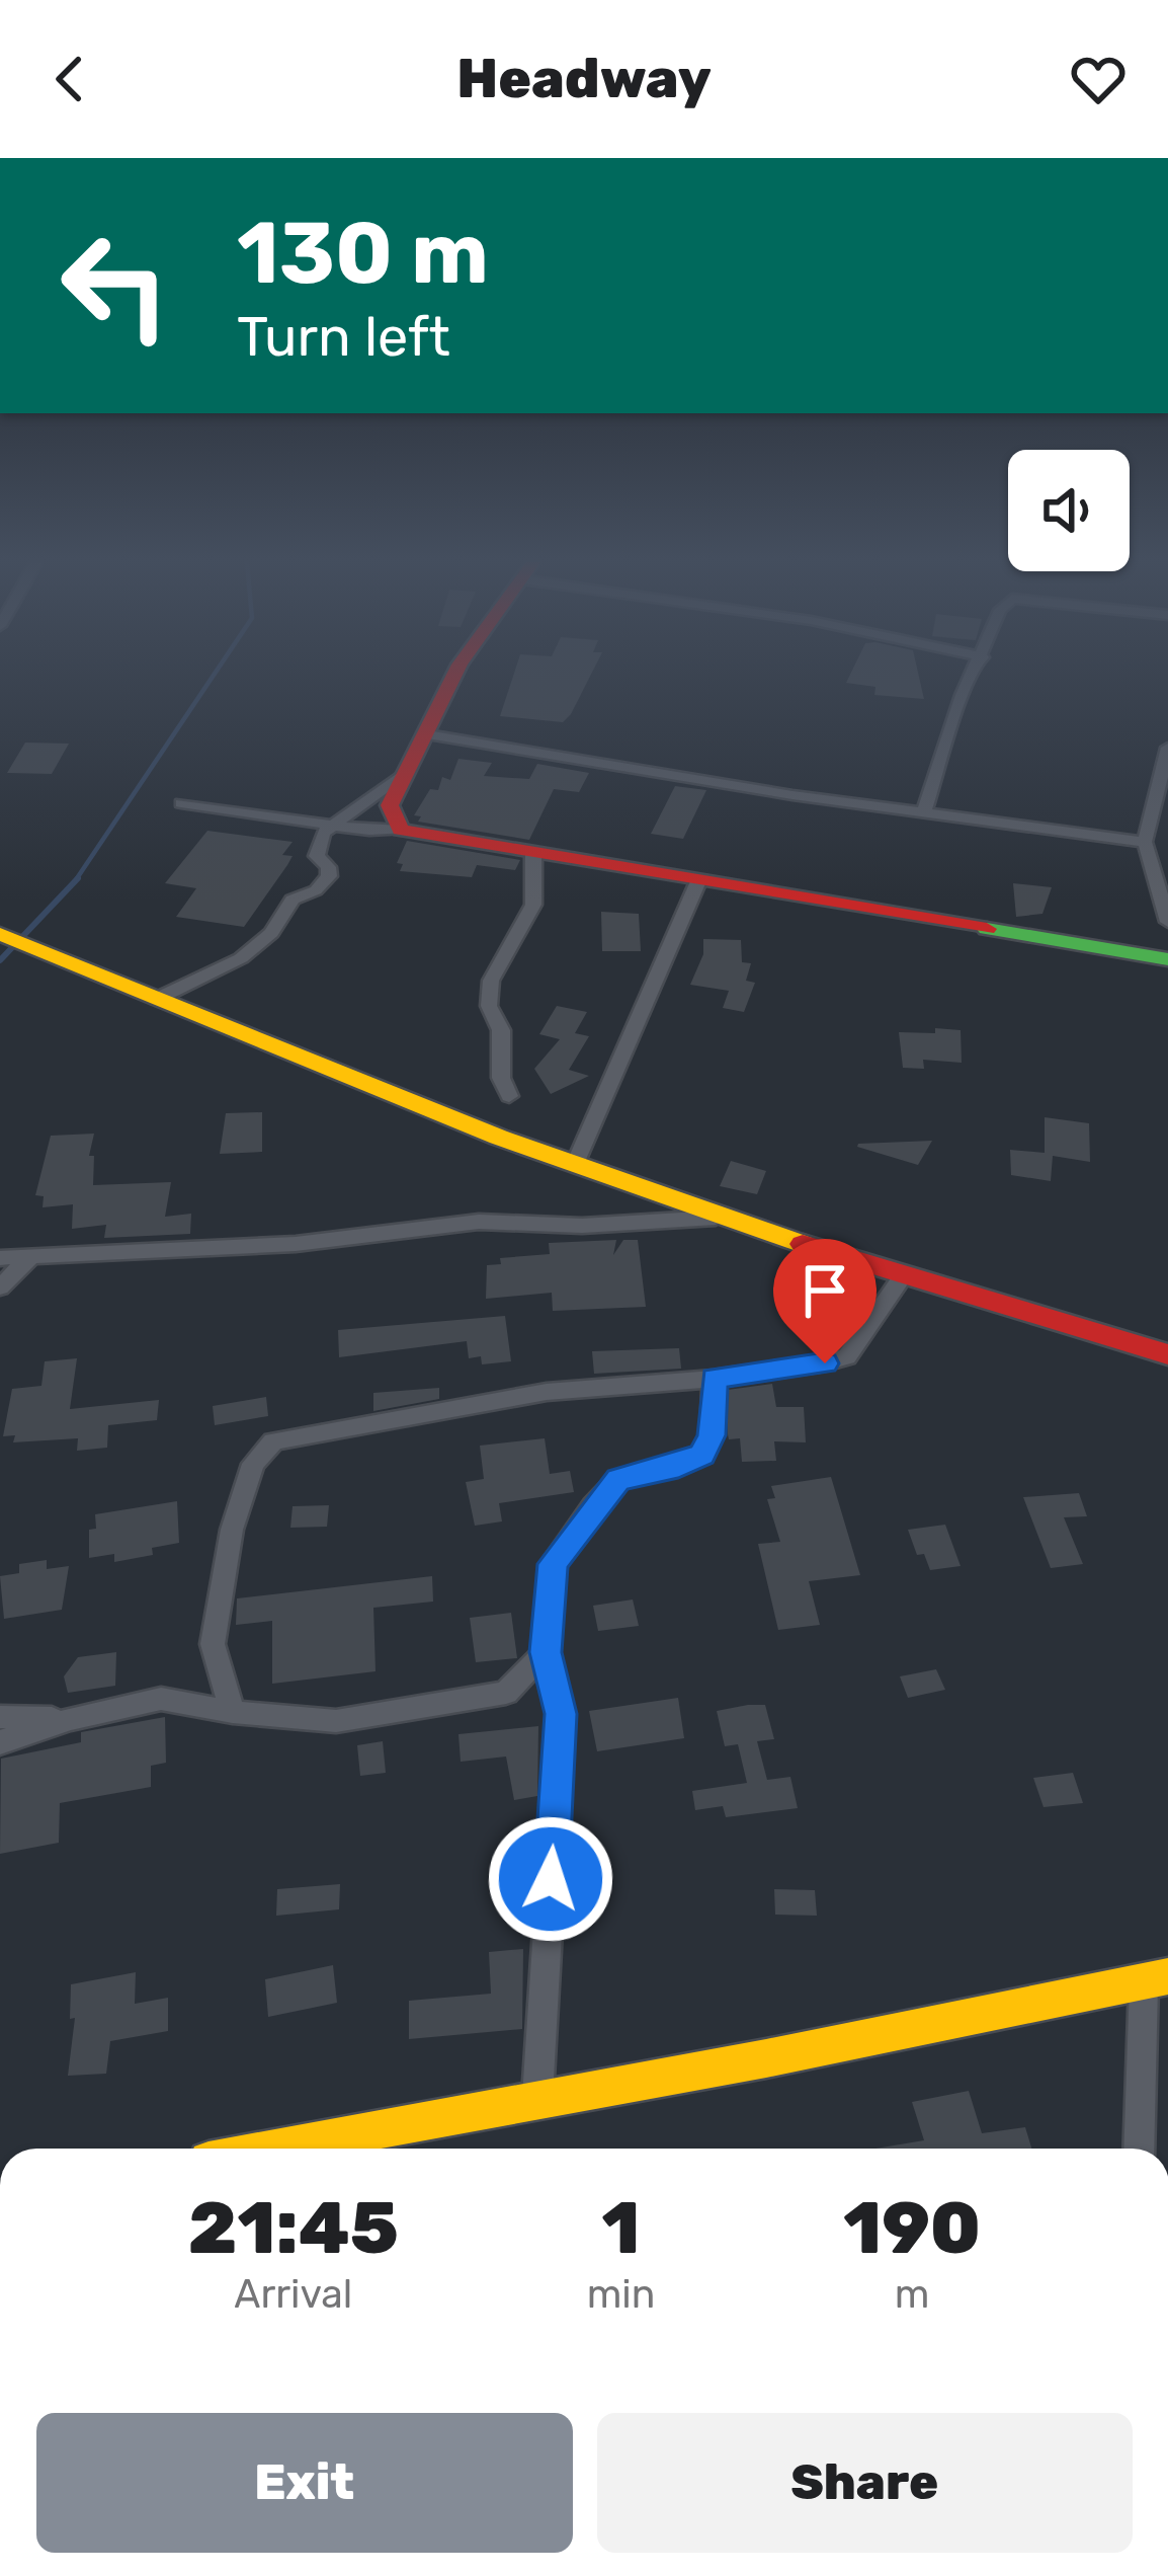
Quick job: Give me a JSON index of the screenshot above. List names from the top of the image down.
{
  "page": {
    "header": "Headway",
    "turn": ["130 m", "Turn left"],
    "eta": [
      "21:45",
      "Arrival",
      "1",
      "min",
      "190",
      "m"
    ],
    "buttons": ["Exit", "Share"]
  }
}
